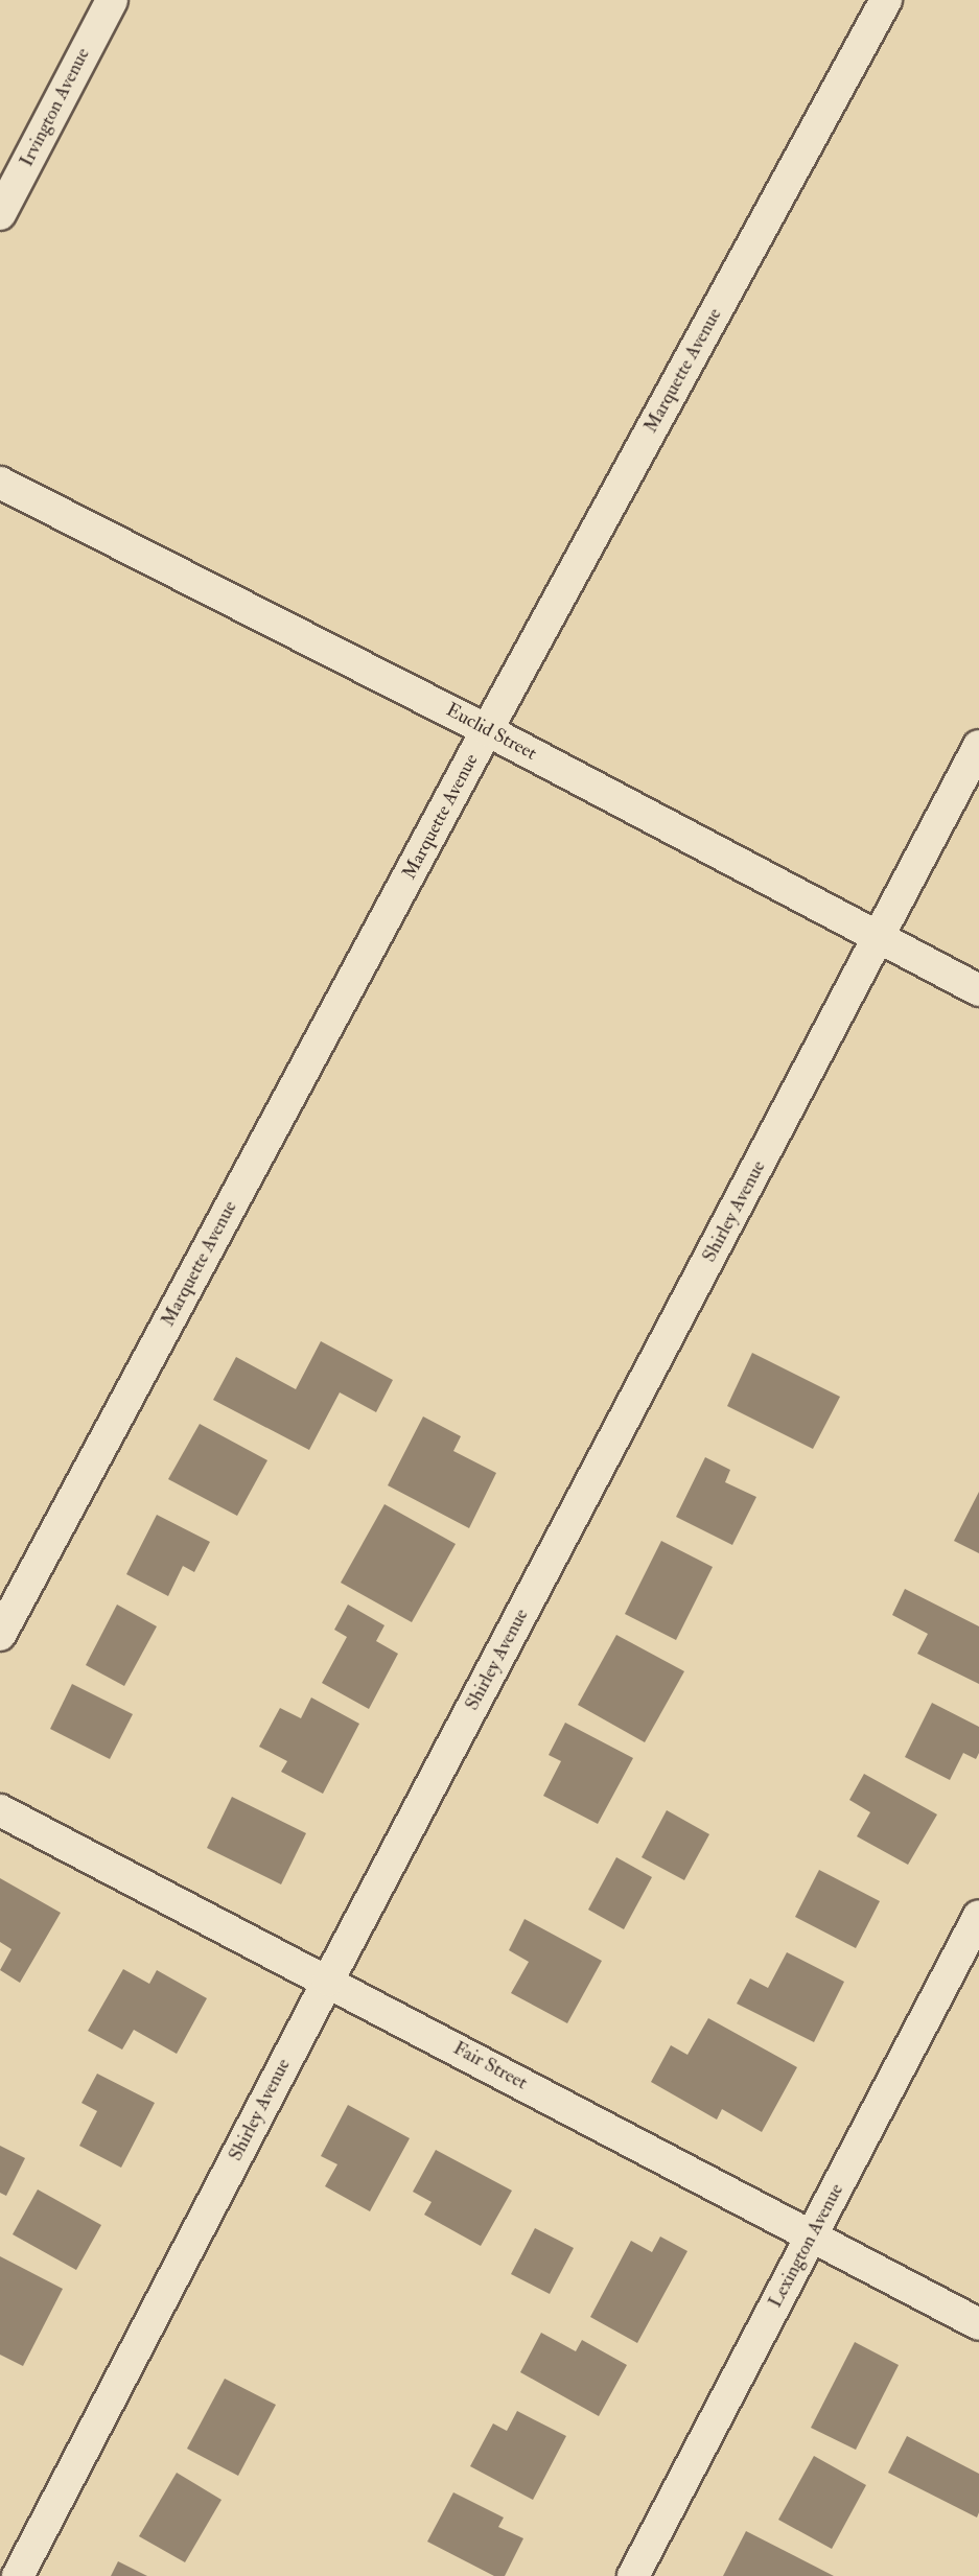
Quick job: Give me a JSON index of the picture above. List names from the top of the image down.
{
  "streets": {
    "street": [
      "Irvington Avenue",
      "Marquette Avenue",
      "Euclid Street",
      "Shirley Avenue",
      "Fair Street",
      "Lexington Avenue"
    ]
  },
  "crossings": [
    ["Marquette Avenue", "Euclid Street"],
    ["Euclid Street", "Shirley Avenue"],
    ["Shirley Avenue", "Fair Street"],
    ["Fair Street", "Lexington Avenue"]
  ]
}
